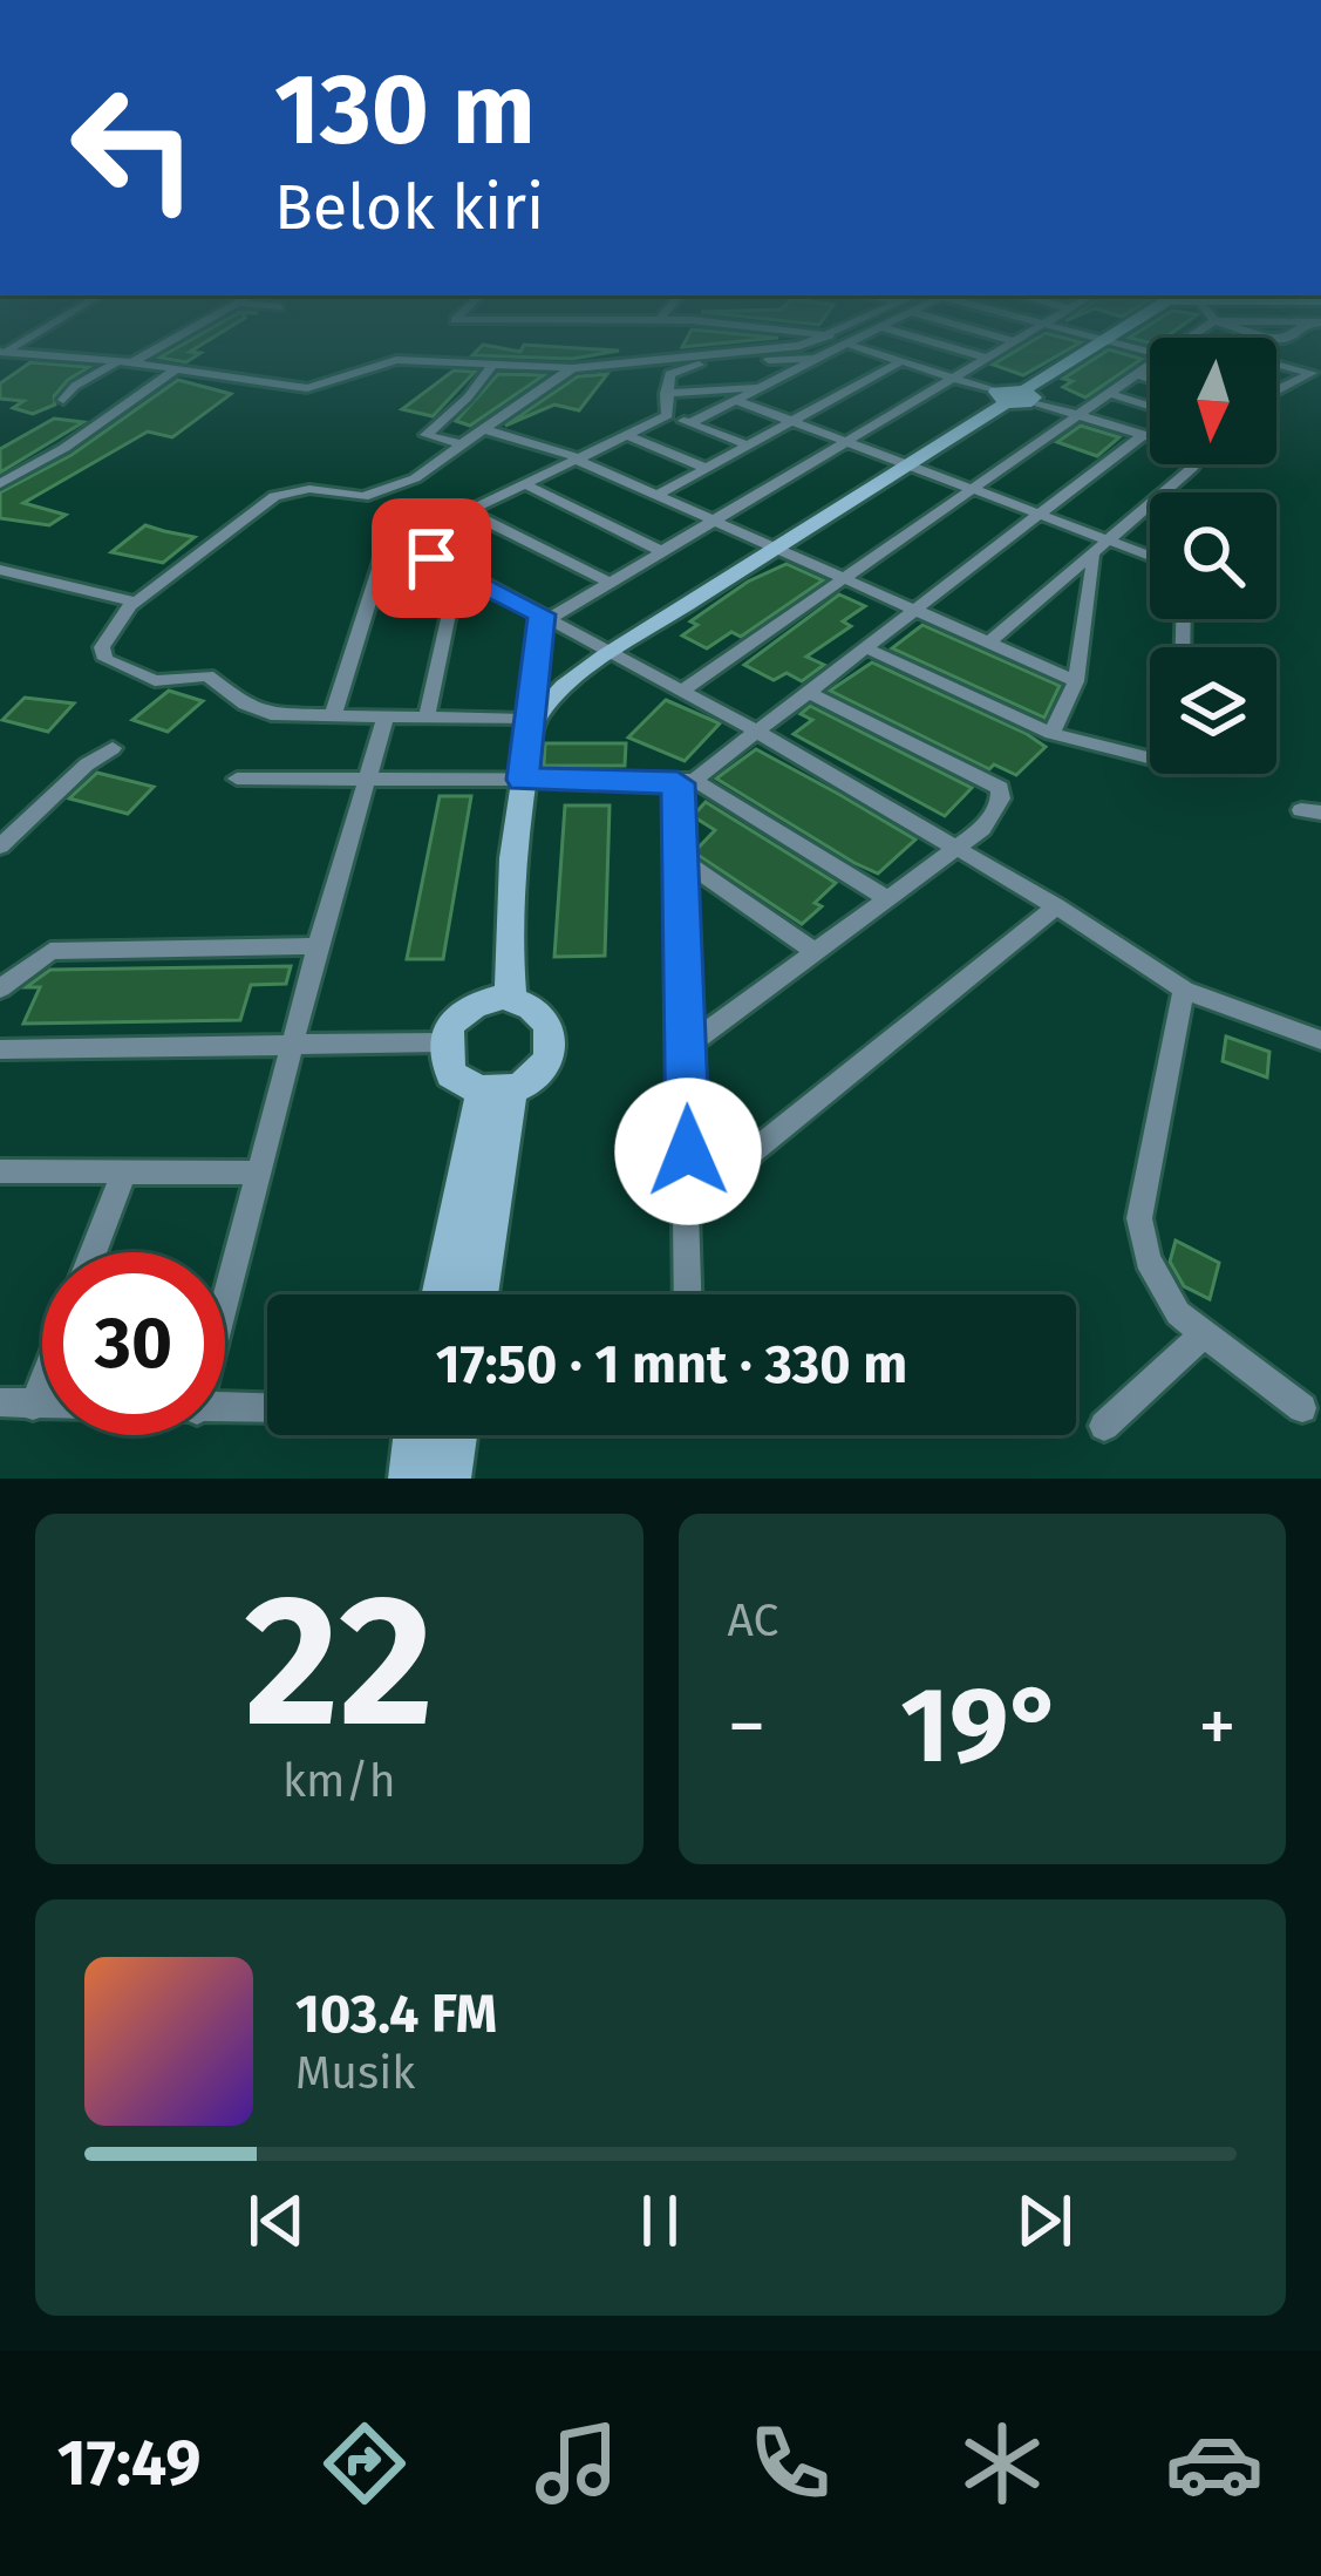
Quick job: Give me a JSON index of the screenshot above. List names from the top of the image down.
{
  "north": "bottom",
  "page": {
    "turn": ["130 m", "Belok kiri"],
    "limit": "30",
    "trip": "17:50 · 1 mnt · 330 m",
    "tile": [
      ["22", "km/h"],
      "AC"
    ],
    "heat": ["−", "19°", "+"],
    "song": ["103.4 FM", "Musik"],
    "tabs": "17:49"
  }
}
